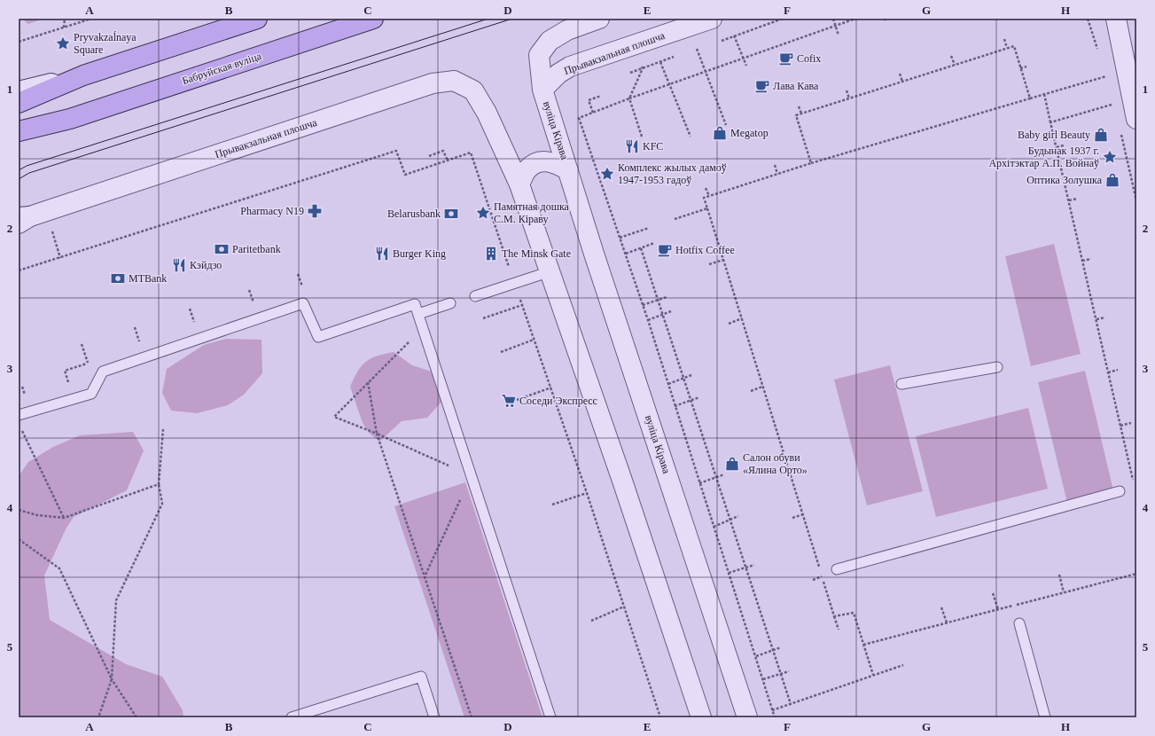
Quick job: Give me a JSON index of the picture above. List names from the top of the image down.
{
  "streets": {
    "main road": ["Бабруйская вуліца"],
    "street": ["Прывакзальная плошча", "вуліца Кірава"]
  },
  "crossings": [
    ["Прывакзальная плошча", "вуліца Кірава"]
  ],
  "places": {
    "place": [
      "Pryvakzaĺnaya Square",
      "Будынак 1937 г. Архітэктар А.П. Войнаў",
      "Комплекс жылых дамоў 1947-1953 гадоў",
      "Памятная дошка С.М. Кіраву"
    ],
    "cafe": ["Cofix", "Лава Кава", "Hotfix Coffee"],
    "shop": [
      "Megatop",
      "Baby girl Beauty",
      "Оптика Золушка",
      "Салон обуви «Ялина Орто»"
    ],
    "restaurant": ["KFC", "Burger King", "Кэйдзо"],
    "pharmacy": ["Pharmacy N19"],
    "bank": ["Belarusbank", "Paritetbank", "MTBank"],
    "building": ["The Minsk Gate"],
    "supermarket": ["Соседи Экспресс"]
  },
  "grid": {
    "columns": [
      "A",
      "B",
      "C",
      "D",
      "E",
      "F",
      "G",
      "H"
    ],
    "rows": [
      "1",
      "2",
      "3",
      "4",
      "5"
    ]
  }
}
